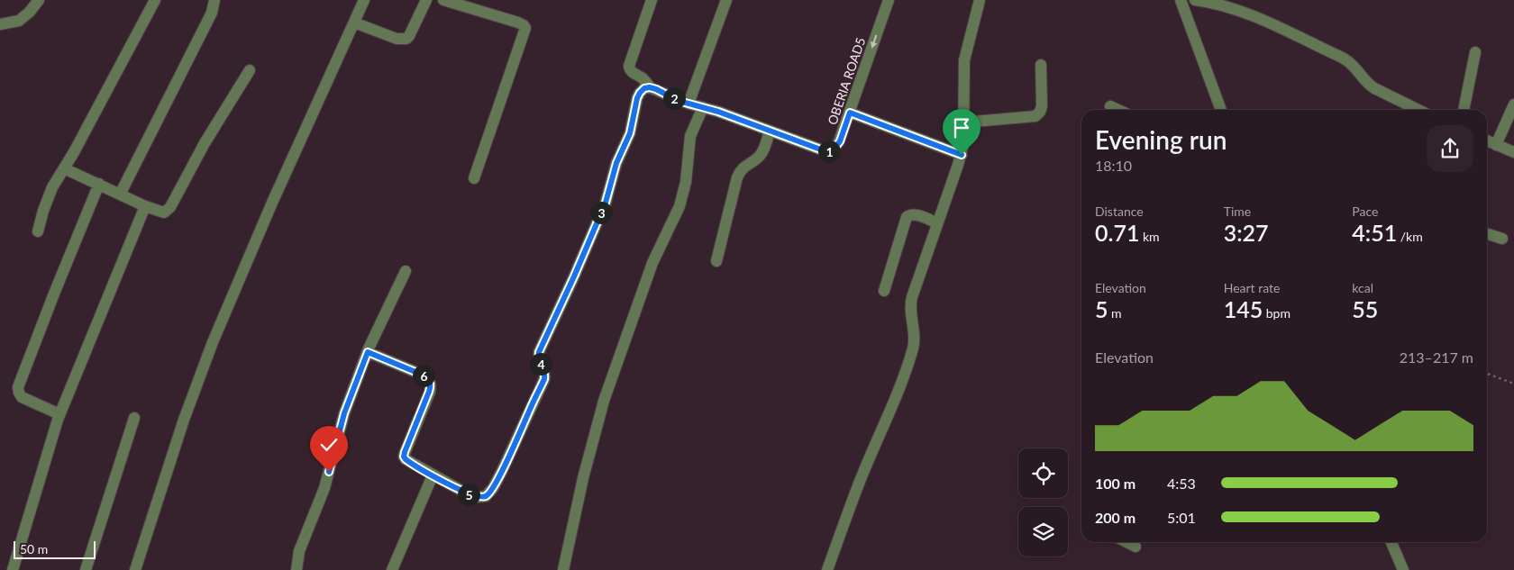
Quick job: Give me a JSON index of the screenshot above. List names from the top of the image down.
{
  "streets": {
    "street": ["OBERIA ROAD5"]
  },
  "scale_bar": "50 m",
  "page": {
    "pins": [
      "2",
      "1",
      "3",
      "4",
      "6",
      "5"
    ],
    "heading": ["Evening run", "18:10"],
    "stats": [
      ["Distance", "0.71 km"],
      ["Time", "3:27"],
      ["Pace", "4:51 /km"],
      ["Elevation", "5 m"],
      ["Heart rate", "145 bpm"],
      ["kcal", "55"]
    ],
    "chart": ["Elevation", "213–217 m"],
    "list": [
      {
        "name": "100 m",
        "note": "4:53"
      },
      {
        "name": "200 m",
        "note": "5:01"
      }
    ],
    "scale": "50 m"
  }
}
